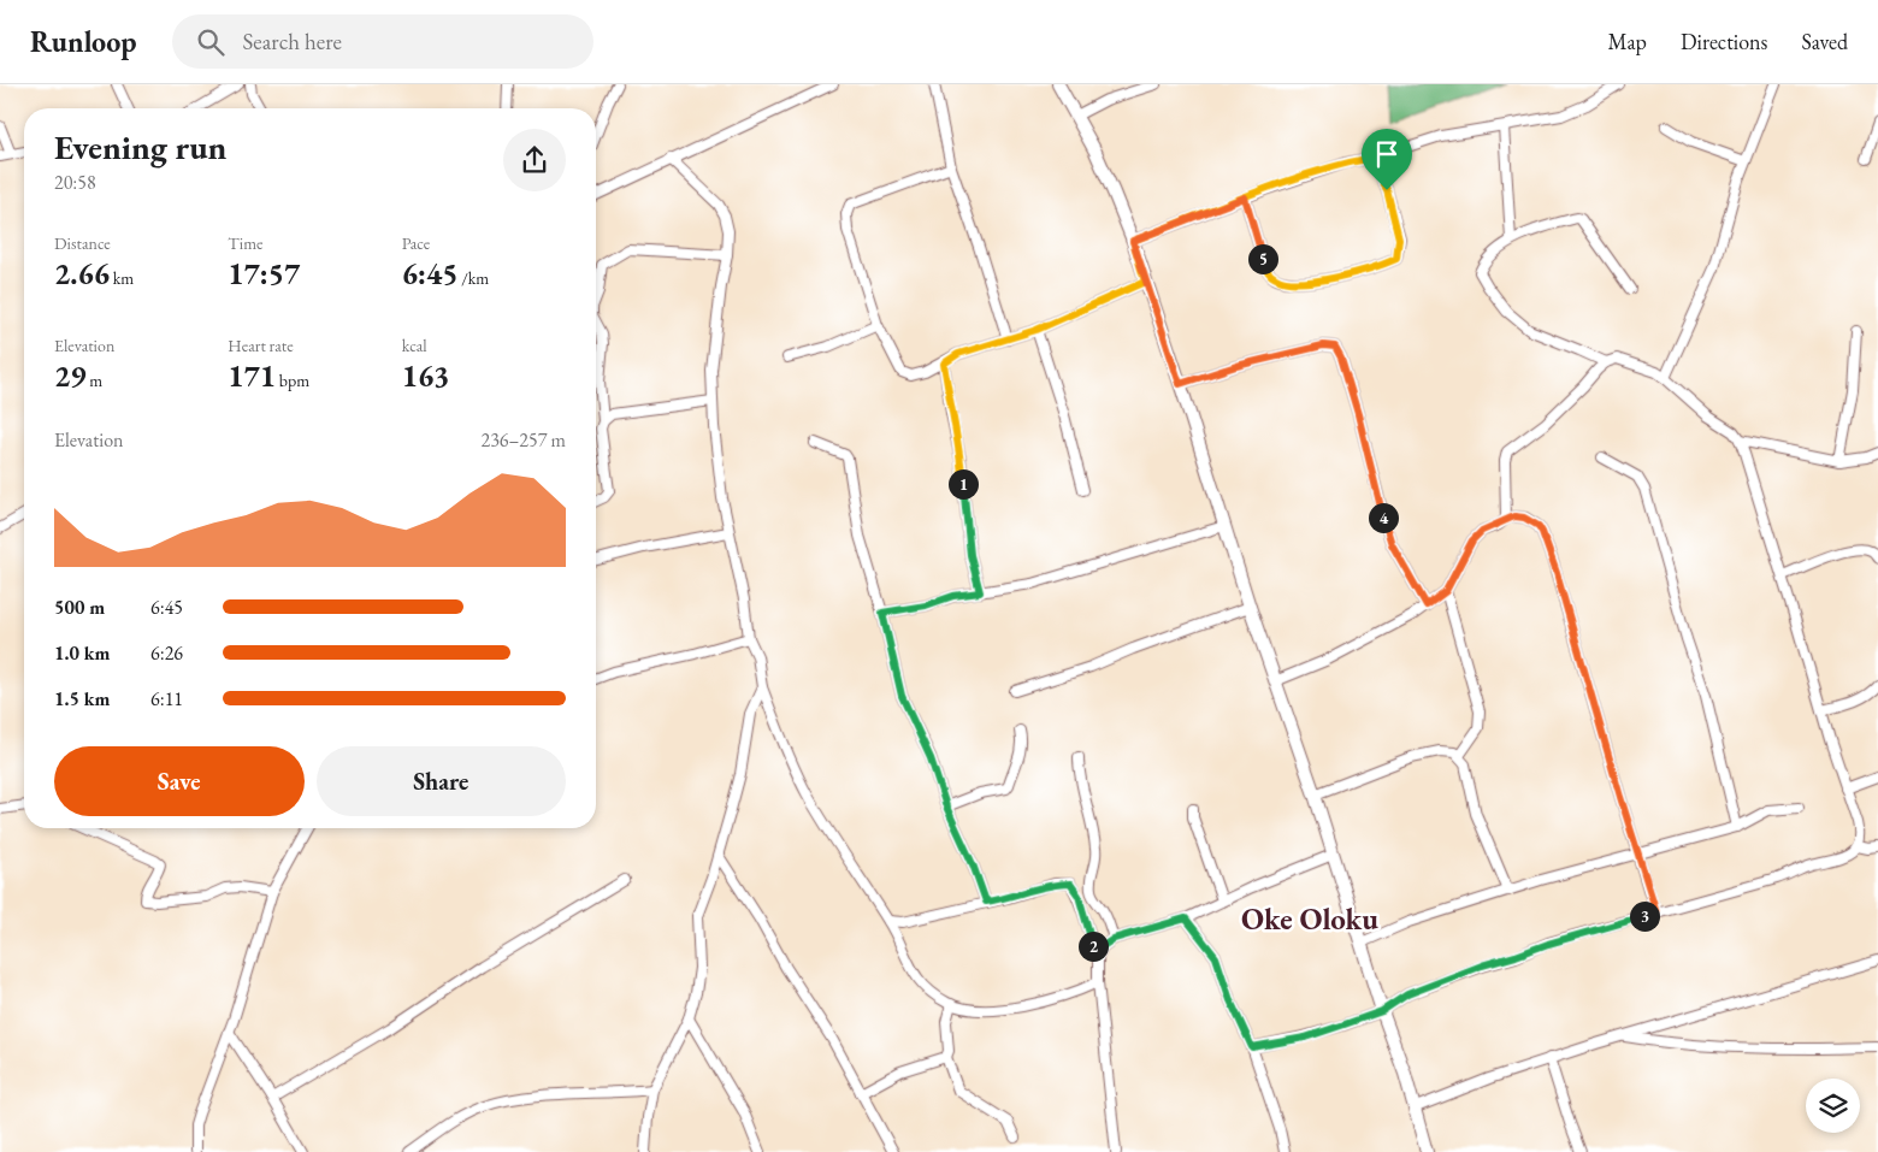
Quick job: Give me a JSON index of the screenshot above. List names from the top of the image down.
{
  "districts": ["Oke Oloku"],
  "page": {
    "header": "Runloop",
    "search": "Search here",
    "nav": ["Map", "Directions", "Saved"],
    "heading": ["Evening run", "20:58"],
    "stats": [
      ["Distance", "2.66 km"],
      ["Time", "17:57"],
      ["Pace", "6:45 /km"],
      ["Elevation", "29 m"],
      ["Heart rate", "171 bpm"],
      ["kcal", "163"]
    ],
    "pins": [
      "5",
      "1",
      "4",
      "3",
      "2"
    ],
    "chart": ["Elevation", "236–257 m"],
    "list": [
      {
        "name": "500 m",
        "note": "6:45"
      },
      {
        "name": "1.0 km",
        "note": "6:26"
      },
      {
        "name": "1.5 km",
        "note": "6:11"
      }
    ],
    "buttons": ["Save", "Share"]
  }
}
